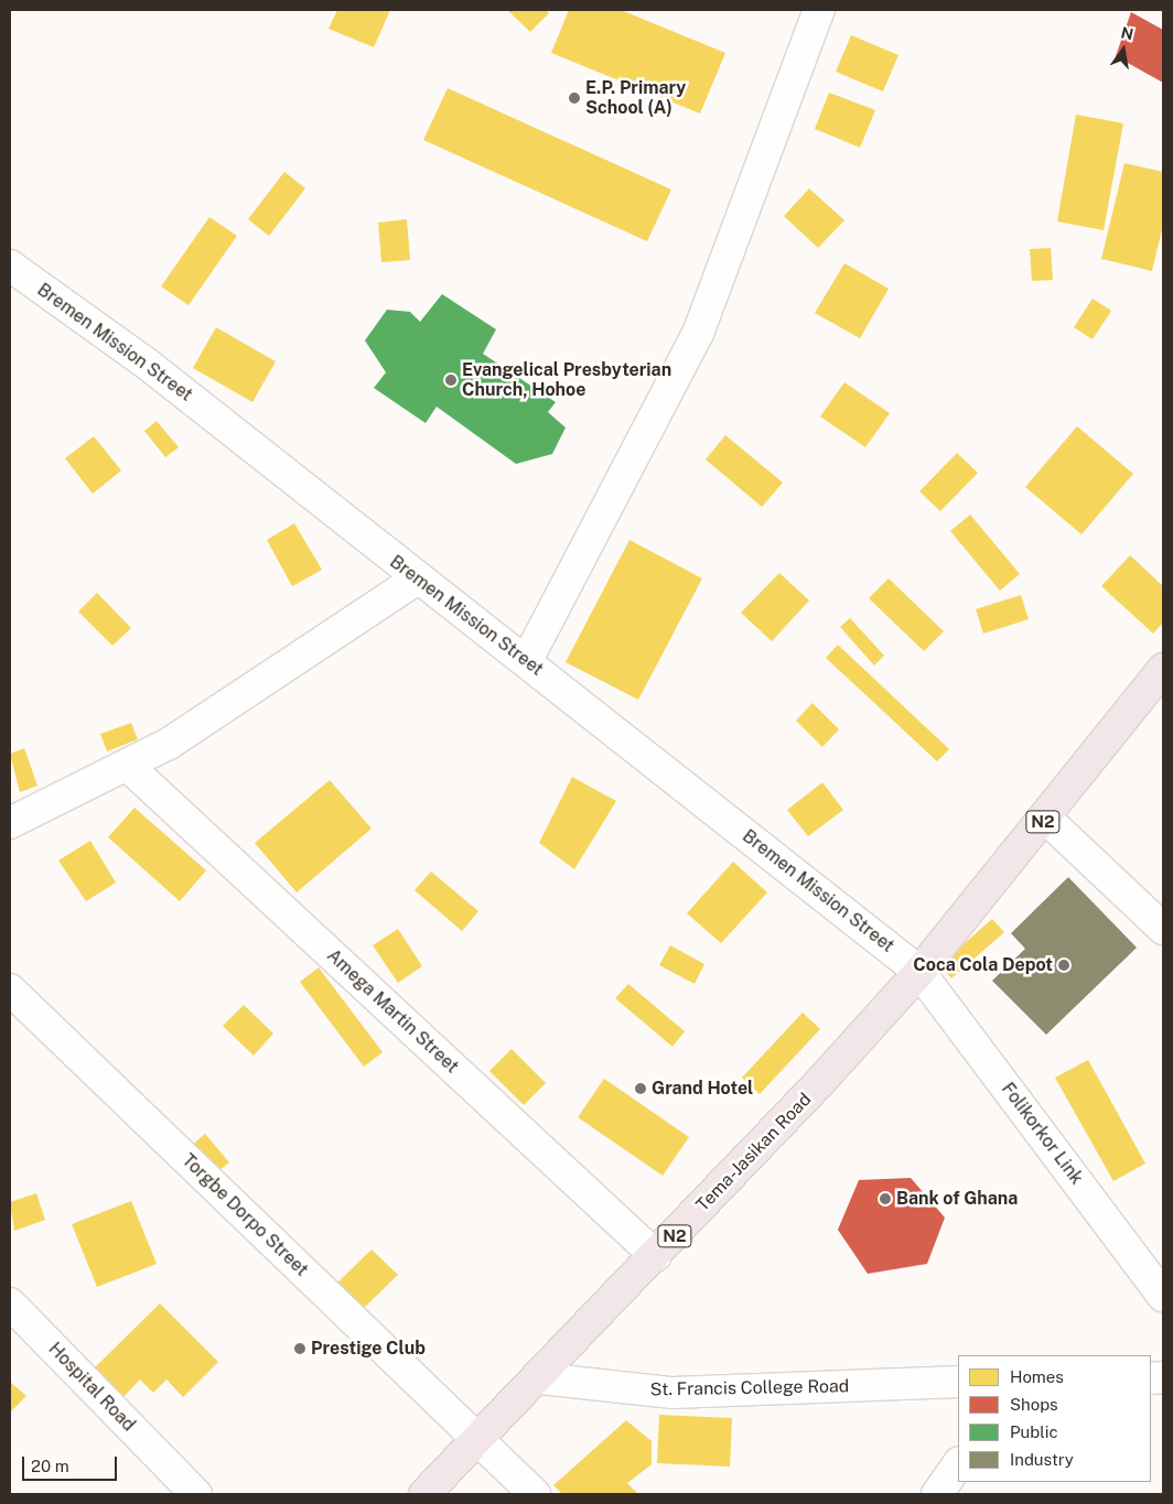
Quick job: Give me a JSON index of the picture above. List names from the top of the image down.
{
  "streets": {
    "highway": ["N2", "Tema-Jasikan Road"],
    "street": [
      "Bremen Mission Street",
      "Amega Martin Street",
      "Folikorkor Link",
      "Torgbe Dorpo Street",
      "Hospital Road",
      "St. Francis College Road"
    ]
  },
  "crossings": [
    ["Bremen Mission Street", "N2"],
    ["Bremen Mission Street", "Folikorkor Link"],
    ["Bremen Mission Street", "Tema-Jasikan Road"],
    ["N2", "Folikorkor Link"],
    ["N2", "Tema-Jasikan Road"],
    ["Amega Martin Street", "Tema-Jasikan Road"],
    ["Folikorkor Link", "Tema-Jasikan Road"],
    ["Tema-Jasikan Road", "Torgbe Dorpo Street"],
    ["Tema-Jasikan Road", "St. Francis College Road"]
  ],
  "places": [
    "E.P. Primary School (A)",
    "Evangelical Presbyterian Church, Hohoe",
    "Coca Cola Depot",
    "Grand Hotel",
    "Bank of Ghana",
    "Prestige Club"
  ],
  "legend": [
    "Homes",
    "Shops",
    "Public",
    "Industry"
  ],
  "scale_bar": "20 m",
  "north": "top"
}
